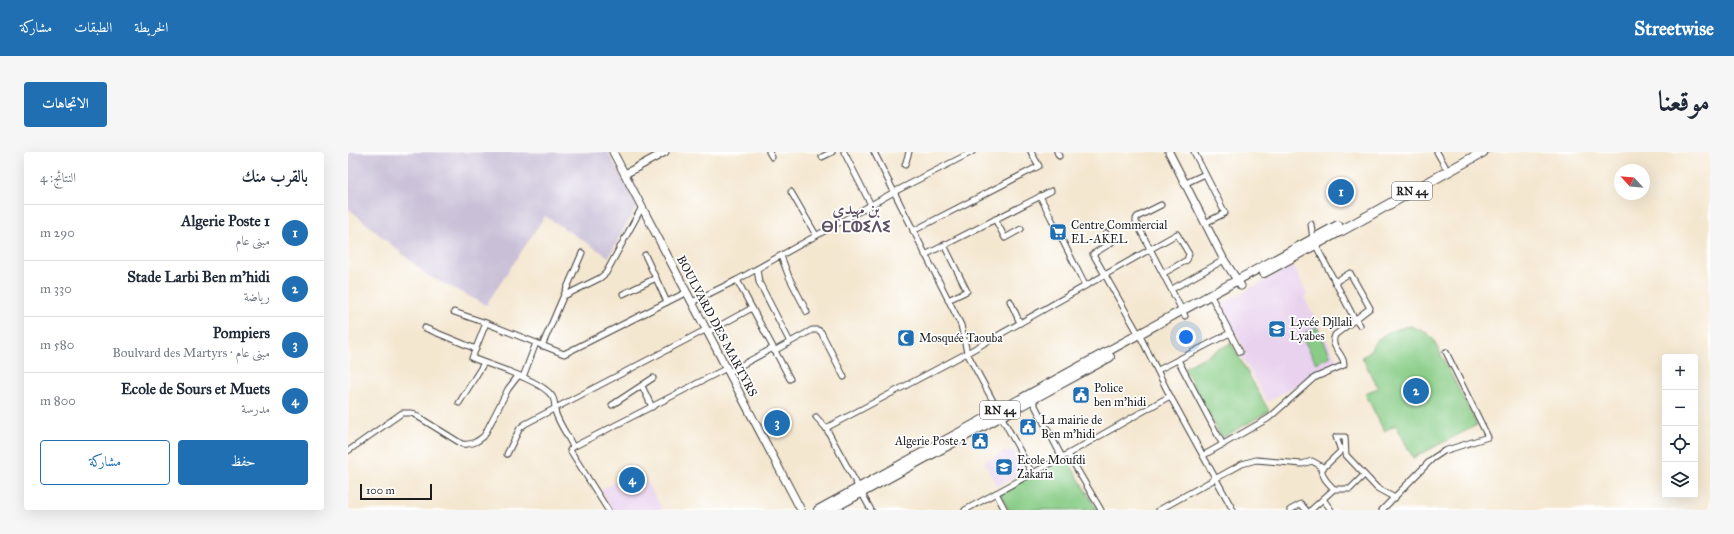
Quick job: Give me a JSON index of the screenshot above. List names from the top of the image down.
{
  "streets": {
    "highway": ["RN 44"],
    "street": ["BOULVARD DES MARTYRS"]
  },
  "districts": ["بن مهيدي ⴱⵏ ⵎⵀⵉⴷⵉ"],
  "places": {
    "supermarket": ["Centre Commercial EL-AKEL"],
    "school or university": ["Lycée Djllali Lyabes", "Ecole Moufdi Zakaria"],
    "mosque": ["Mosquée Taouba"],
    "public building": ["Police ben m'hidi", "La mairie de Ben m'hidi", "Algerie Poste 2"]
  },
  "scale_bar": "100 m",
  "north": "top left",
  "page": {
    "header": "Streetwise",
    "nav": ["الخريطة", "الطبقات", "مشاركة"],
    "title": "موقعنا",
    "buttons": [
      "الاتجاهات",
      ["حفظ", "مشاركة"]
    ],
    "heading": ["بالقرب منك", "النتائج: 4"],
    "pins": [
      "1",
      "2",
      "3",
      "4"
    ],
    "list": [
      {
        "mark": "1",
        "name": "Algerie Poste 1",
        "note": "مبنى عام",
        "value": "290 m"
      },
      {
        "mark": "2",
        "name": "Stade Larbi Ben m'hidi",
        "note": "رياضة",
        "value": "330 m"
      },
      {
        "mark": "3",
        "name": "Pompiers",
        "note": "مبنى عام · Boulvard des Martyrs",
        "value": "580 m"
      },
      {
        "mark": "4",
        "name": "Ecole de Sours et Muets",
        "note": "مدرسة",
        "value": "800 m"
      }
    ],
    "map_buttons": ["+", "−"],
    "scale": "100 m"
  }
}
